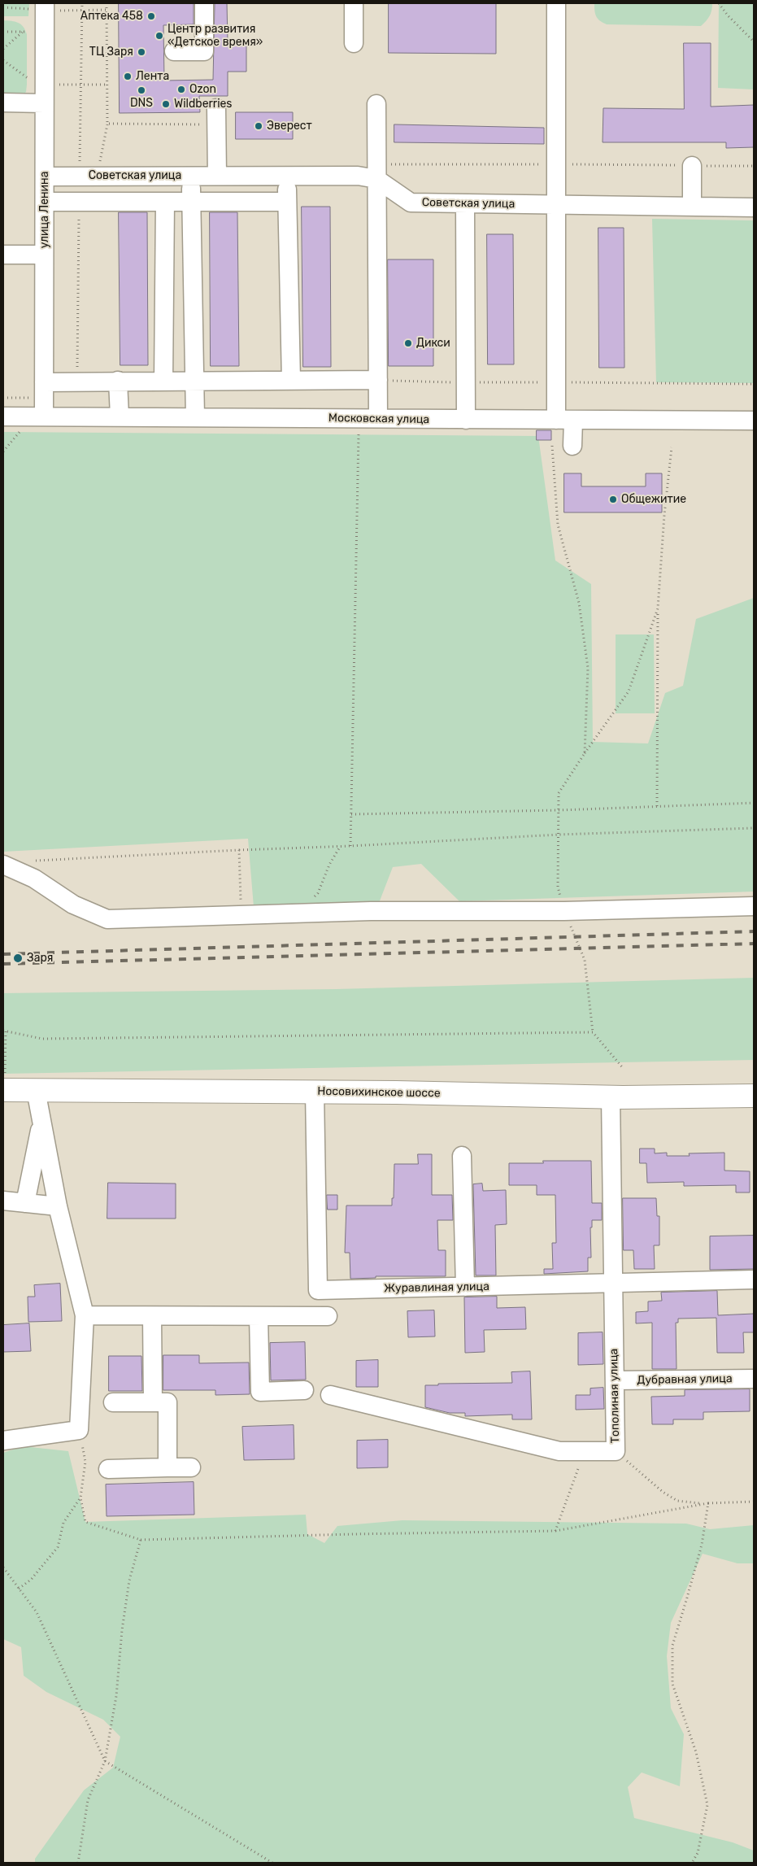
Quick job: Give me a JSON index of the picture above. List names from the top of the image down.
{
  "streets": {
    "main road": ["Носовихинское шоссе"],
    "street": [
      "Советская улица",
      "улица Ленина",
      "Московская улица",
      "Журавлиная улица",
      "Дубравная улица",
      "Тополиная улица"
    ]
  },
  "crossings": [
    ["Советская улица", "улица Ленина"],
    ["улица Ленина", "Московская улица"],
    ["Носовихинское шоссе", "Журавлиная улица"],
    ["Носовихинское шоссе", "Тополиная улица"],
    ["Журавлиная улица", "Тополиная улица"],
    ["Дубравная улица", "Тополиная улица"]
  ],
  "places": [
    "Аптека 458",
    "Центр развития «Детское время»",
    "ТЦ Заря",
    "Лента",
    "Ozon",
    "DNS",
    "Wildberries",
    "Эверест",
    "Дикси",
    "Общежитие",
    "Заря"
  ]
}
